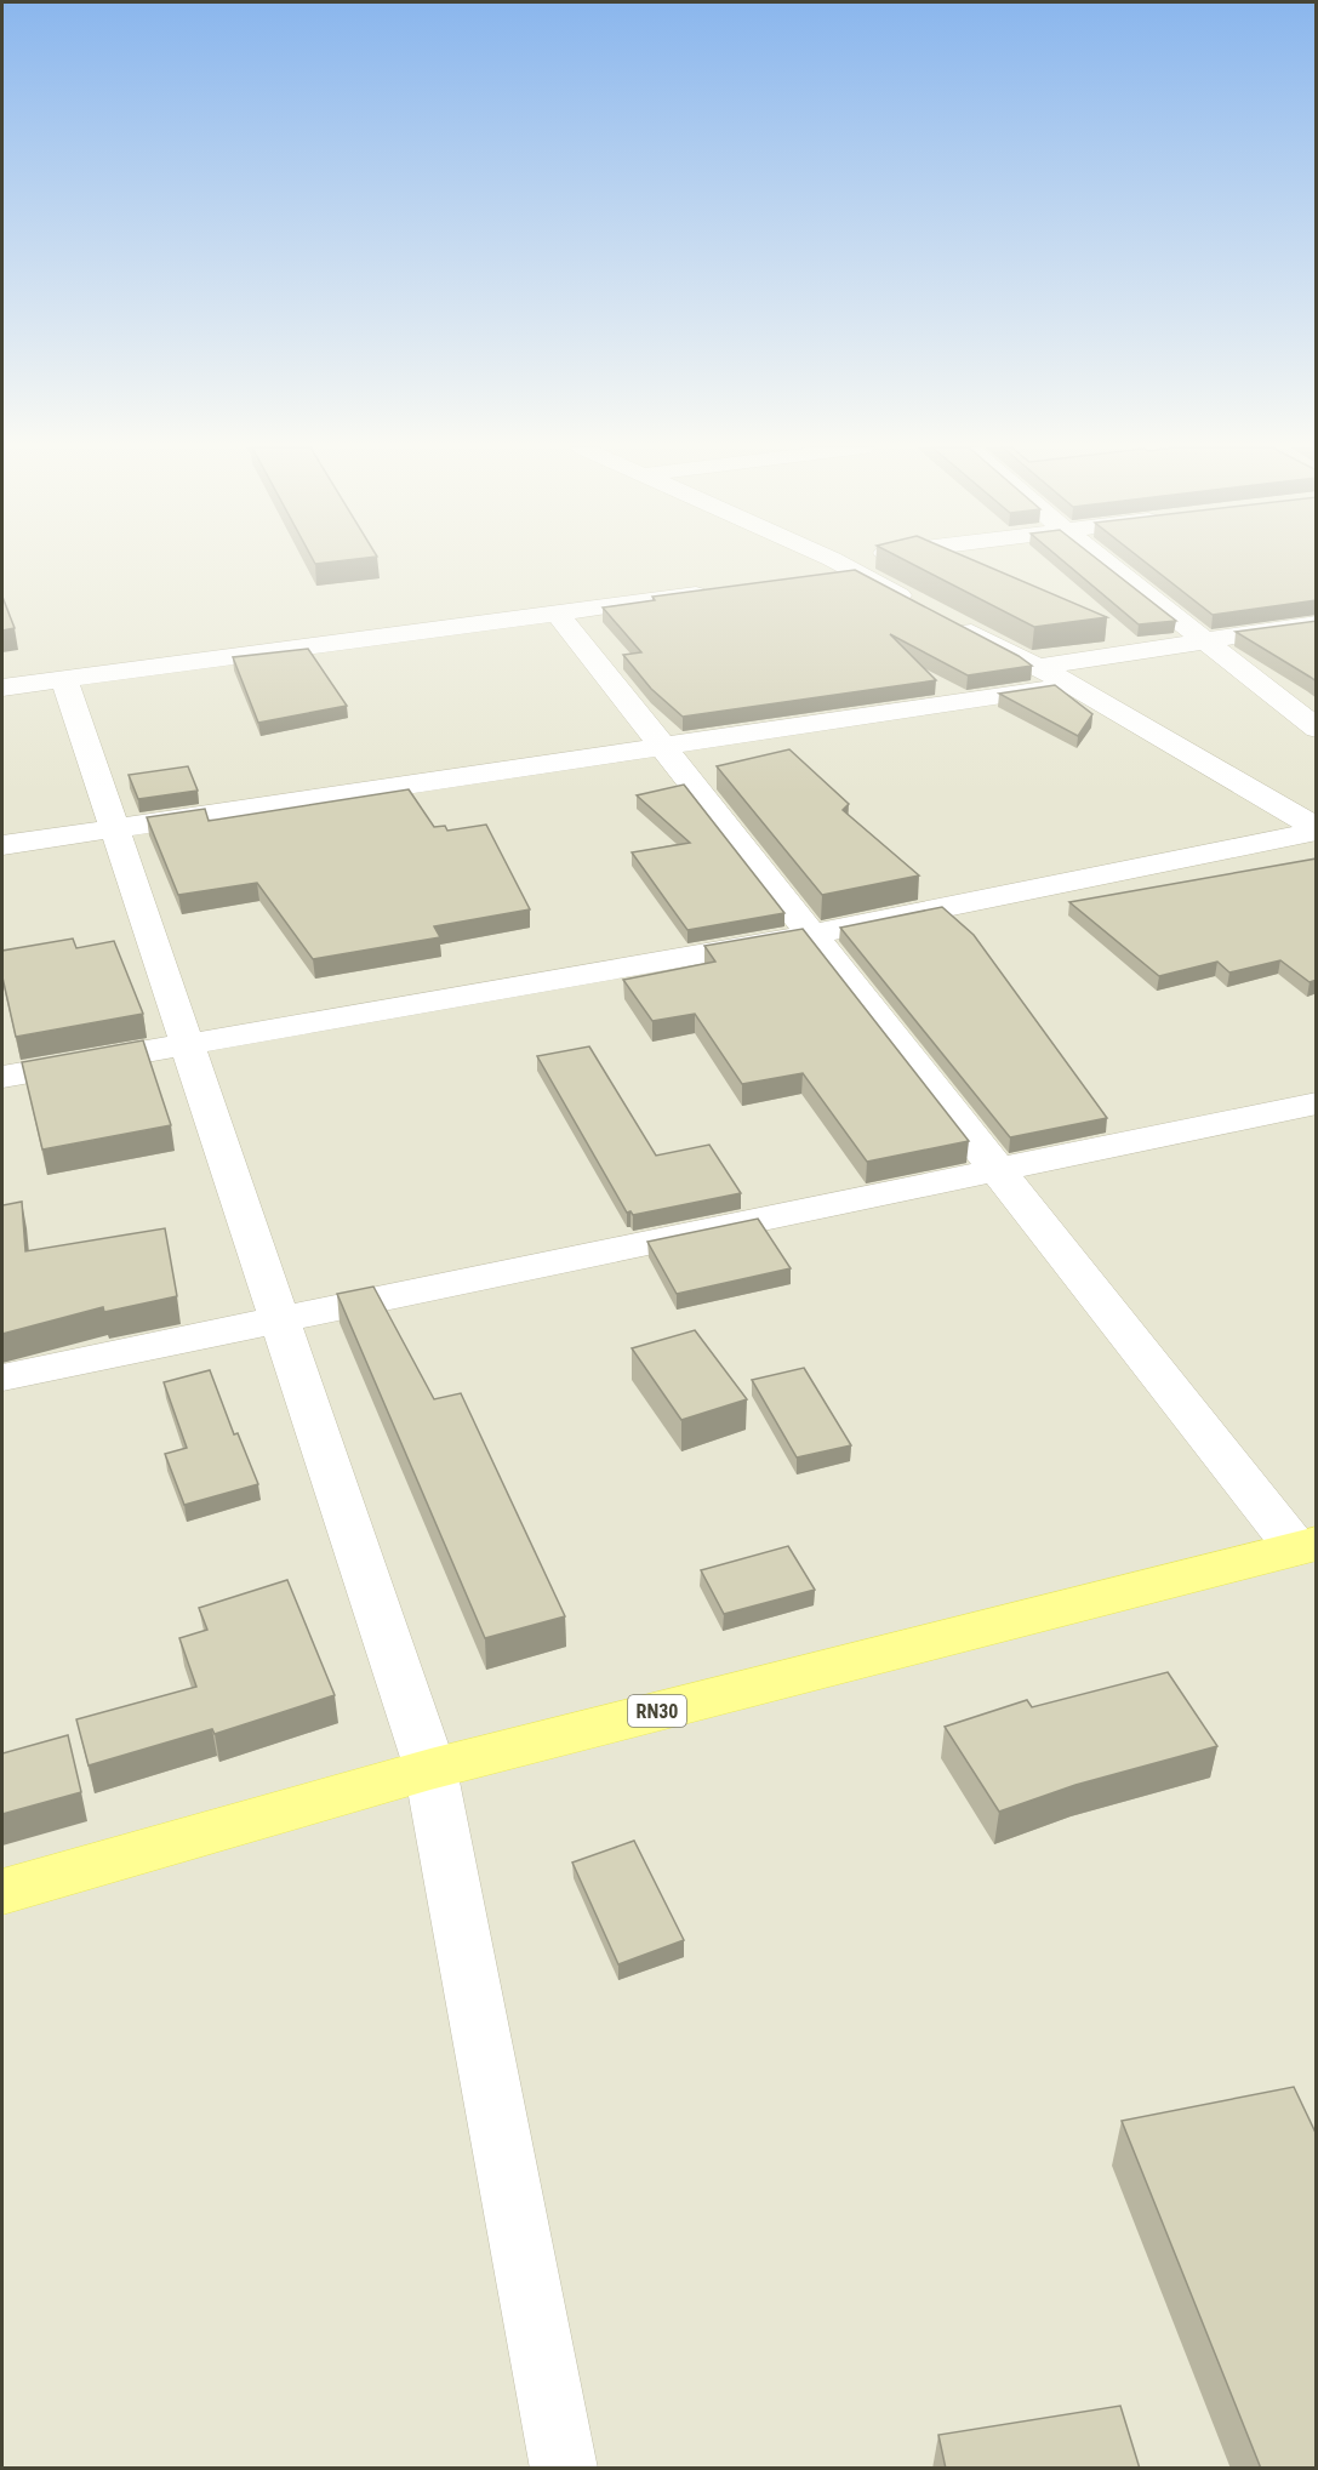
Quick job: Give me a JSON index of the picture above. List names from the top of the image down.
{
  "streets": {
    "main road": ["RN30"]
  }
}
